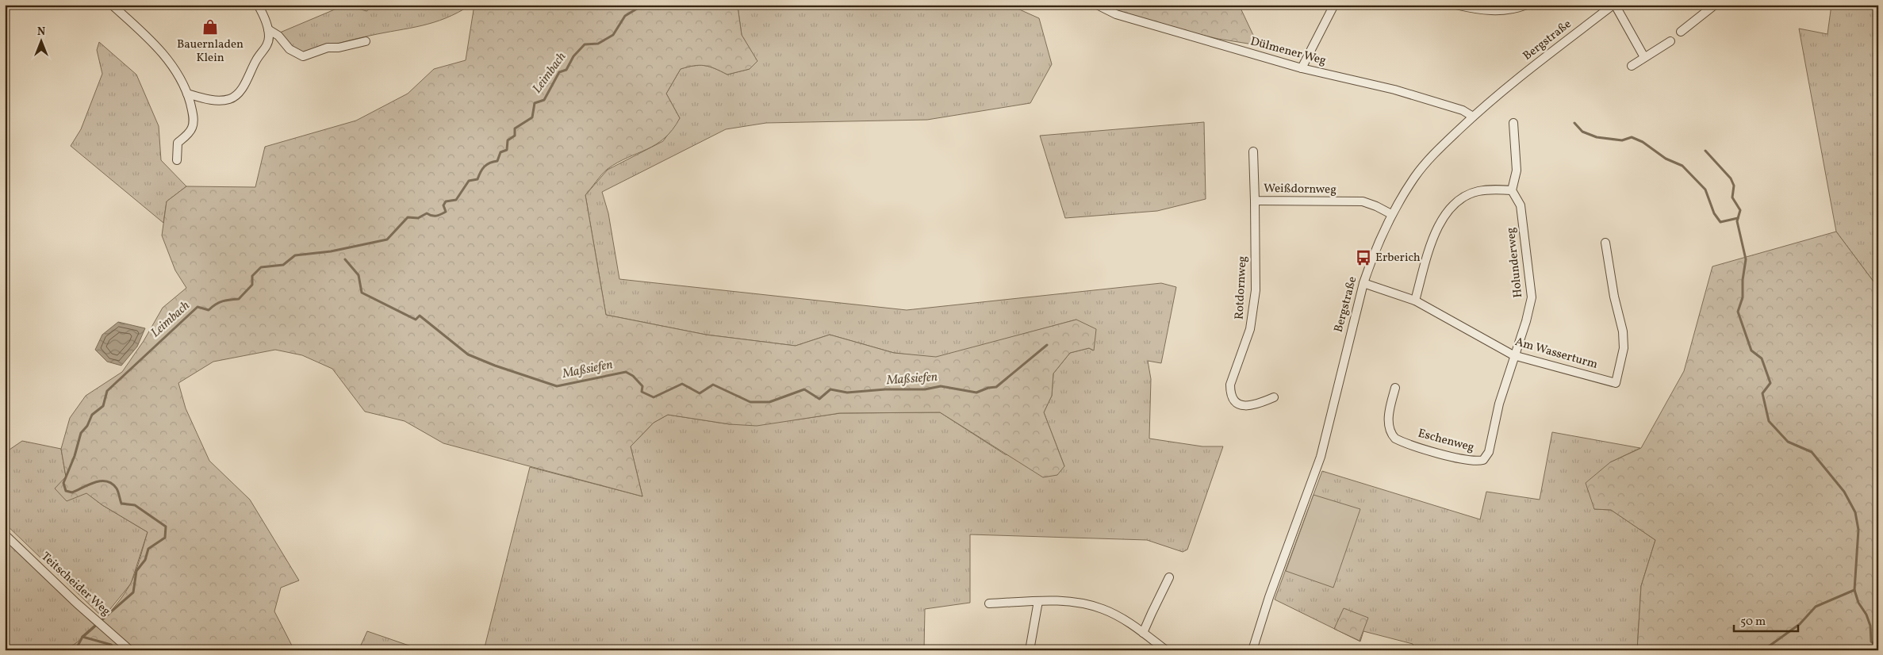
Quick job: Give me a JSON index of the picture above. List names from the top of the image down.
{
  "streets": {
    "street": [
      "Bergstraße",
      "Dülmener Weg",
      "Weißdornweg",
      "Holunderweg",
      "Rotdornweg",
      "Am Wasserturm",
      "Eschenweg",
      "Teitscheider Weg"
    ]
  },
  "crossings": [
    ["Bergstraße", "Dülmener Weg"],
    ["Bergstraße", "Weißdornweg"],
    ["Bergstraße", "Am Wasserturm"],
    ["Weißdornweg", "Rotdornweg"],
    ["Holunderweg", "Am Wasserturm"],
    ["Holunderweg", "Eschenweg"],
    ["Am Wasserturm", "Eschenweg"]
  ],
  "water": ["Leimbach", "Maßsiefen"],
  "places": {
    "shop": ["Bauernladen Klein"],
    "bus stop": ["Erberich"]
  },
  "scale_bar": "50 m",
  "north": "top"
}
